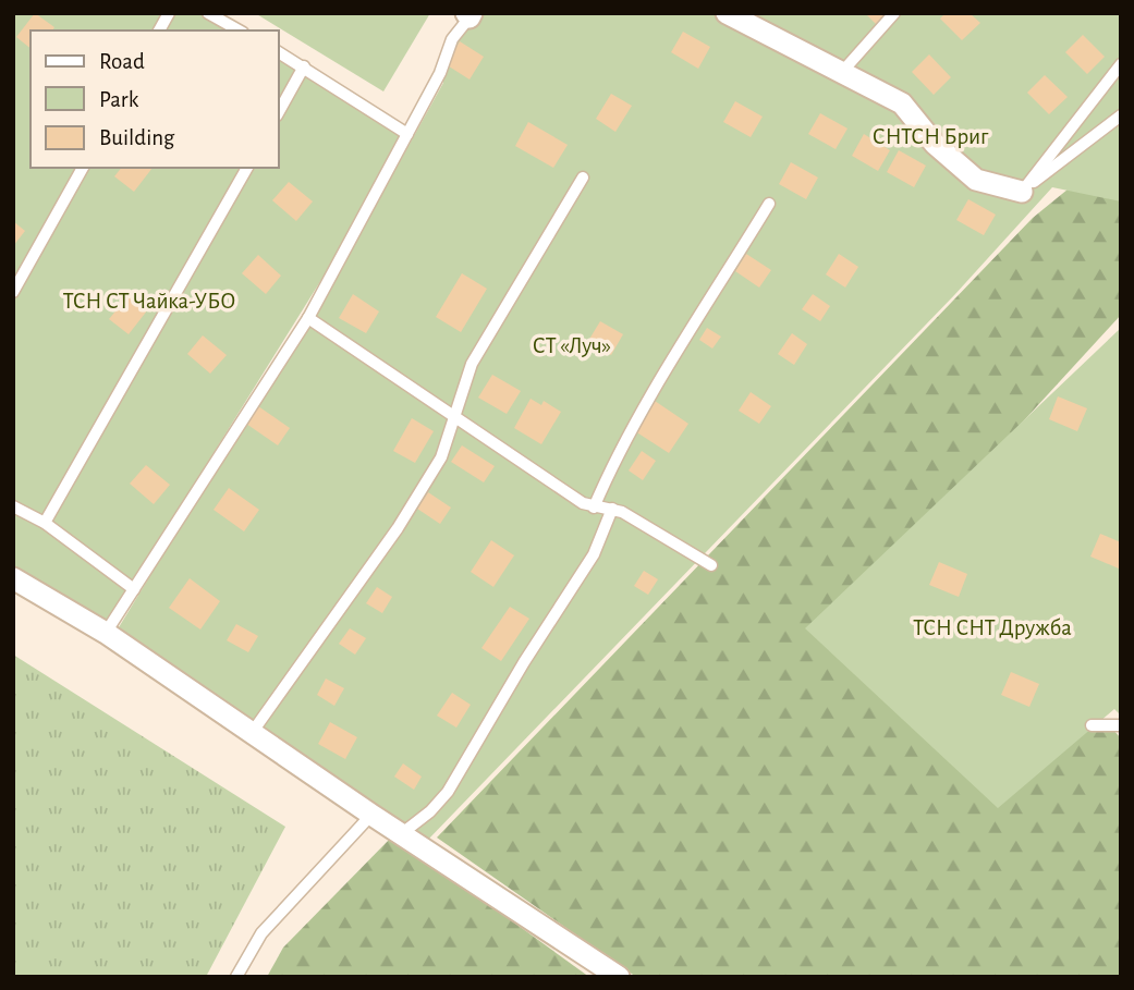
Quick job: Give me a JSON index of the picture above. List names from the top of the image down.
{
  "parks": [
    "СНТСН Бриг",
    "ТСН СТ Чайка-УБО",
    "СТ «Луч»",
    "ТСН СНТ Дружба"
  ],
  "legend": ["Road", "Park", "Building"]
}
